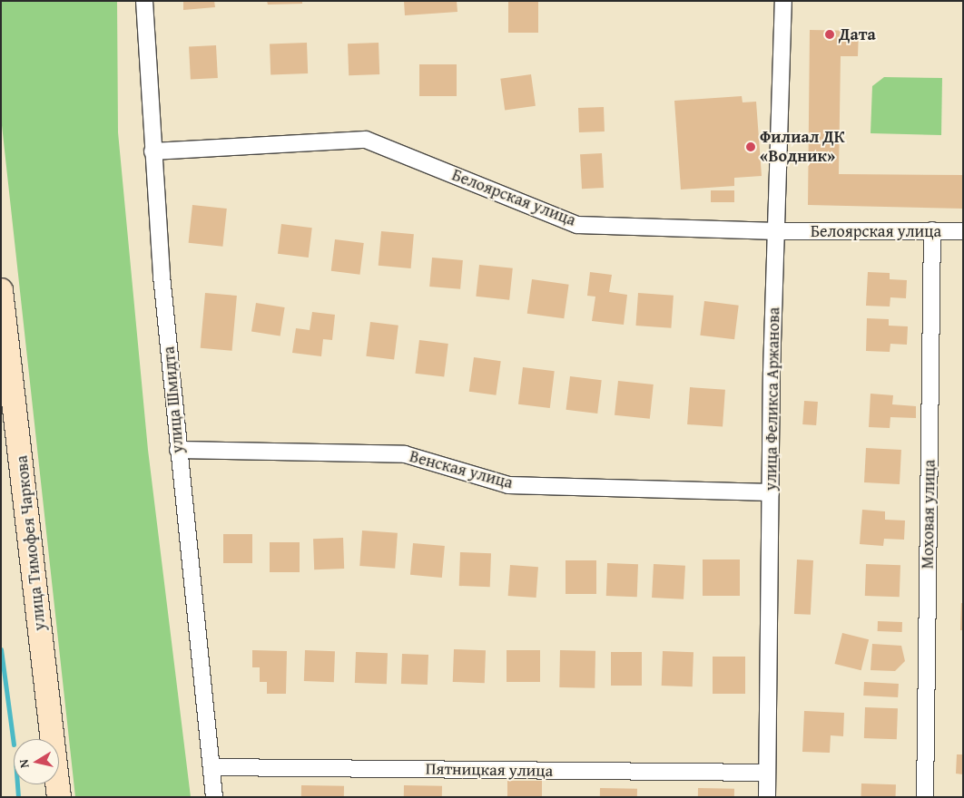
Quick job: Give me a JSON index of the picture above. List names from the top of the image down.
{
  "streets": {
    "main road": ["улица Тимофея Чаркова"],
    "street": [
      "Белоярская улица",
      "улица Феликса Аржанова",
      "улица Шмидта",
      "Венская улица",
      "Моховая улица",
      "Пятницкая улица"
    ]
  },
  "crossings": [
    ["Белоярская улица", "улица Феликса Аржанова"],
    ["Белоярская улица", "улица Шмидта"],
    ["Белоярская улица", "Моховая улица"],
    ["улица Феликса Аржанова", "Венская улица"],
    ["улица Феликса Аржанова", "Пятницкая улица"],
    ["улица Шмидта", "Венская улица"],
    ["улица Шмидта", "Пятницкая улица"]
  ],
  "places": ["Дата", "Филиал ДК «Водник»"],
  "north": "left"
}
